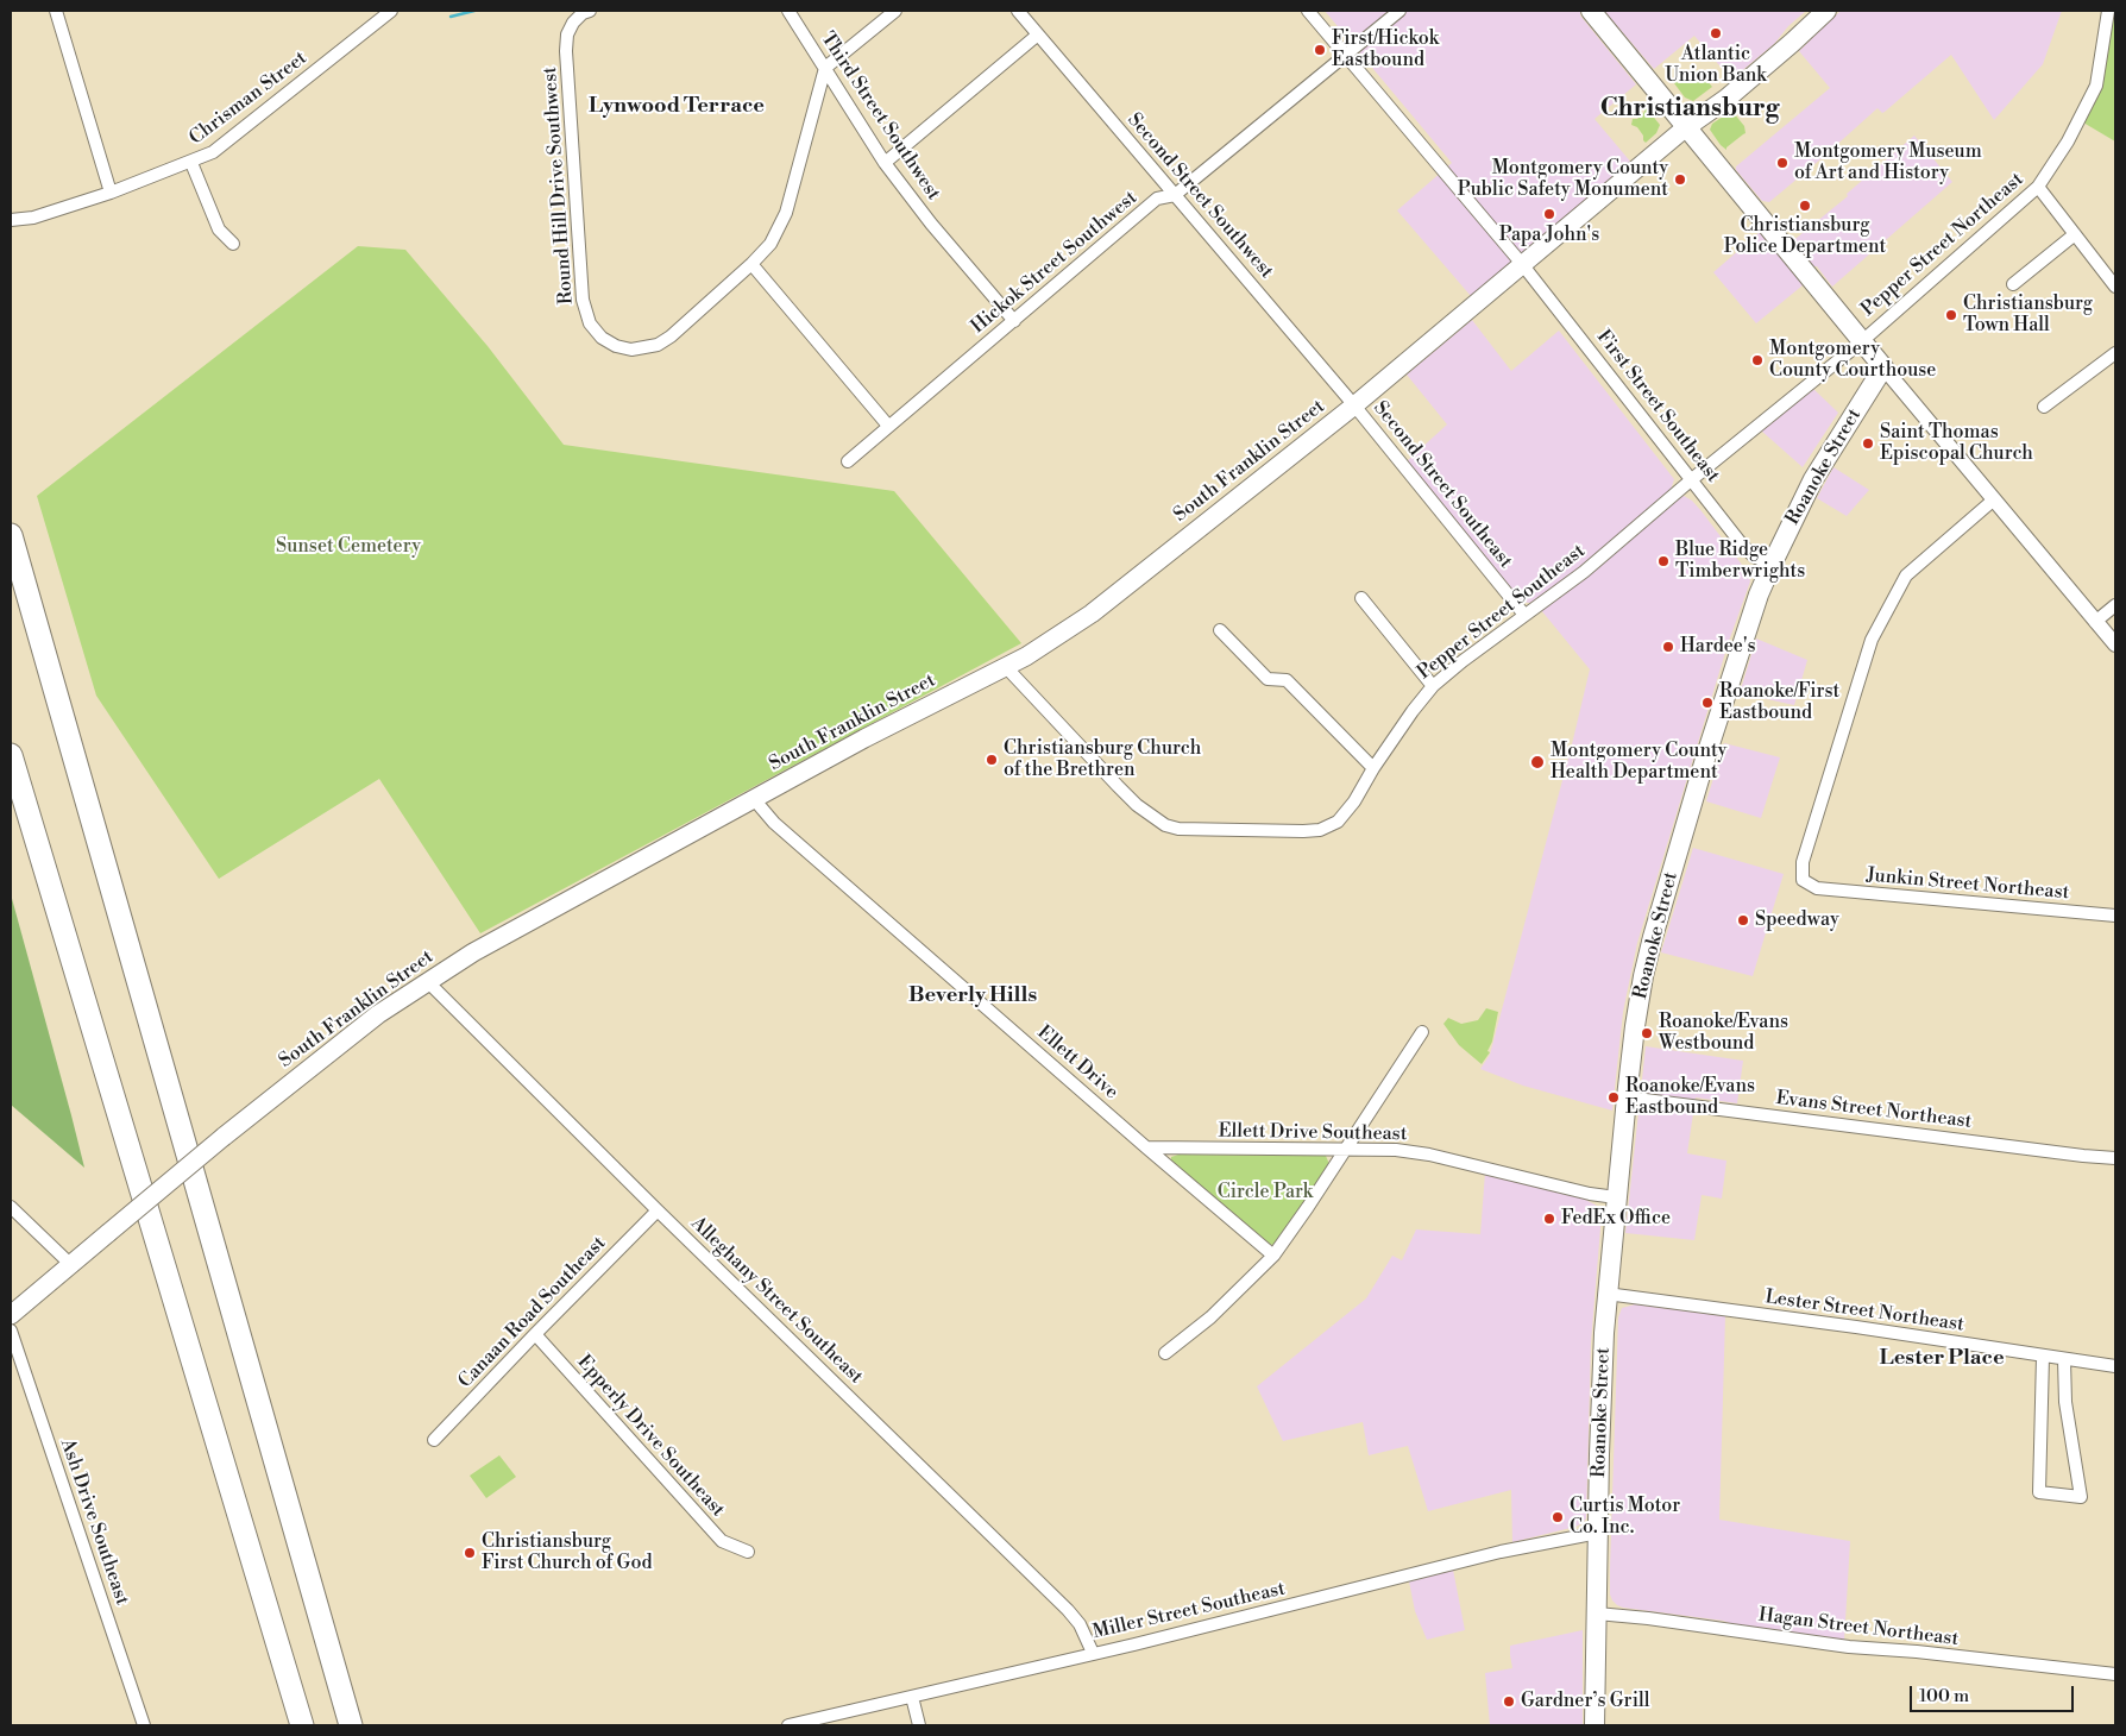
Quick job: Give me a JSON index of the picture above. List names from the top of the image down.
{
  "streets": {
    "main road": ["South Franklin Street", "Roanoke Street"],
    "street": [
      "Chrisman Street",
      "Third Street Southwest",
      "Round Hill Drive Southwest",
      "Second Street Southwest",
      "Pepper Street Northeast",
      "Hickok Street Southwest",
      "First Street Southeast",
      "Second Street Southeast",
      "Pepper Street Southeast",
      "Junkin Street Northeast",
      "Ellett Drive",
      "Evans Street Northeast",
      "Ellett Drive Southeast",
      "Alleghany Street Southeast",
      "Lester Street Northeast",
      "Canaan Road Southeast",
      "Epperly Drive Southeast",
      "Ash Drive Southeast",
      "Miller Street Southeast",
      "Hagan Street Northeast"
    ]
  },
  "crossings": [
    ["Third Street Southwest", "Round Hill Drive Southwest"],
    ["Third Street Southwest", "Hickok Street Southwest"],
    ["Second Street Southwest", "Hickok Street Southwest"],
    ["Second Street Southwest", "South Franklin Street"],
    ["Second Street Southwest", "Second Street Southeast"],
    ["Pepper Street Northeast", "Pepper Street Southeast"],
    ["Hickok Street Southwest", "First Street Southeast"],
    ["First Street Southeast", "South Franklin Street"],
    ["First Street Southeast", "Roanoke Street"],
    ["First Street Southeast", "Pepper Street Southeast"],
    ["South Franklin Street", "Second Street Southeast"],
    ["South Franklin Street", "Pepper Street Southeast"],
    ["South Franklin Street", "Ellett Drive"],
    ["South Franklin Street", "Alleghany Street Southeast"],
    ["Roanoke Street", "Evans Street Northeast"],
    ["Roanoke Street", "Ellett Drive Southeast"],
    ["Roanoke Street", "Lester Street Northeast"],
    ["Roanoke Street", "Miller Street Southeast"],
    ["Roanoke Street", "Hagan Street Northeast"],
    ["Second Street Southeast", "Pepper Street Southeast"],
    ["Ellett Drive", "Ellett Drive Southeast"],
    ["Alleghany Street Southeast", "Canaan Road Southeast"],
    ["Alleghany Street Southeast", "Miller Street Southeast"],
    ["Canaan Road Southeast", "Epperly Drive Southeast"]
  ],
  "districts": [
    "Lynwood Terrace",
    "Christiansburg",
    "Beverly Hills",
    "Lester Place"
  ],
  "parks": ["Sunset Cemetery", "Circle Park"],
  "places": [
    "Atlantic Union Bank",
    "First/Hickok Eastbound",
    "Montgomery Museum of Art and History",
    "Montgomery County Public Safety Monument",
    "Christiansburg Police Department",
    "Papa John's",
    "Christiansburg Town Hall",
    "Montgomery County Courthouse",
    "Saint Thomas Episcopal Church",
    "Blue Ridge Timberwrights",
    "Hardee's",
    "Roanoke/First Eastbound",
    "Christiansburg Church of the Brethren",
    "Montgomery County Health Department",
    "Speedway",
    "Roanoke/Evans Westbound",
    "Roanoke/Evans Eastbound",
    "FedEx Office",
    "Curtis Motor Co. Inc.",
    "Christiansburg First Church of God",
    "Gardner’s Grill"
  ],
  "scale_bar": "100 m"
}
